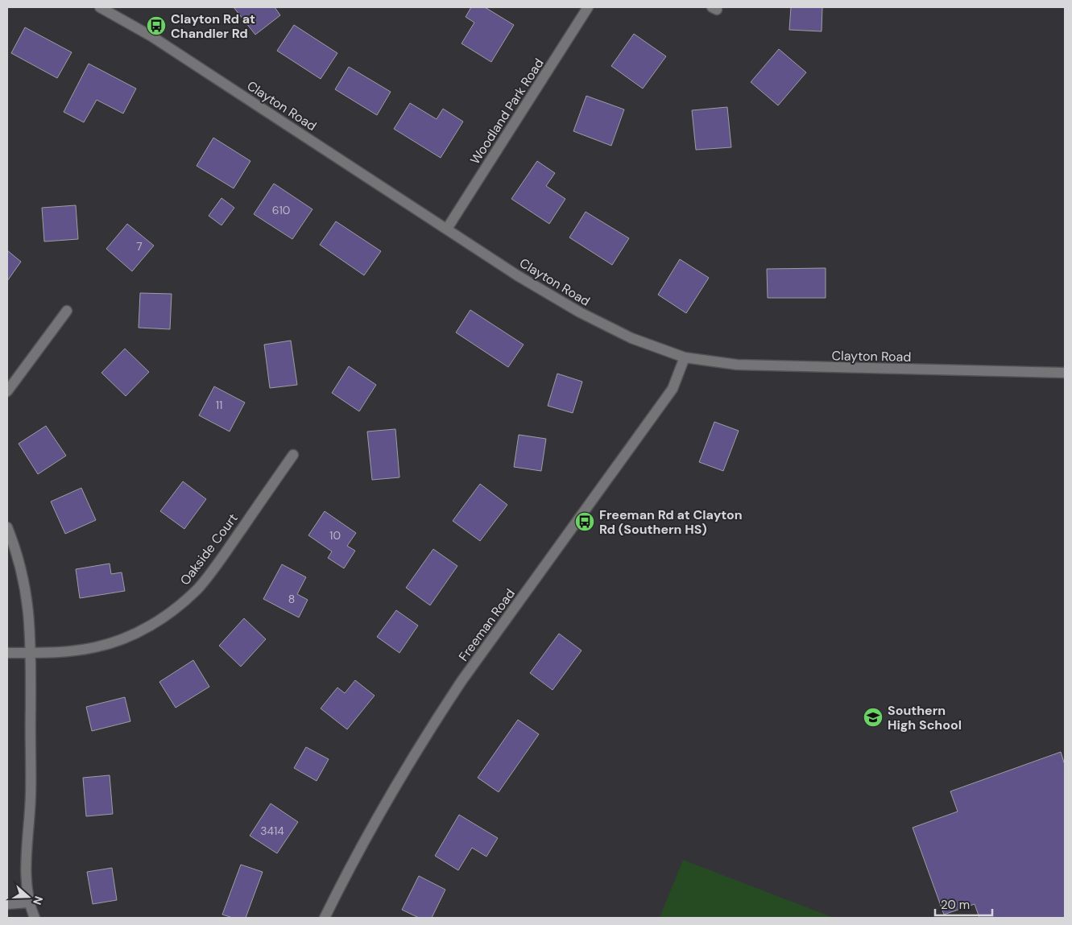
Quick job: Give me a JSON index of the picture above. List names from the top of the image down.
{
  "streets": {
    "street": [
      "Clayton Road",
      "Woodland Park Road",
      "Oakside Court",
      "Freeman Road"
    ]
  },
  "crossings": [
    ["Clayton Road", "Woodland Park Road"],
    ["Clayton Road", "Freeman Road"]
  ],
  "places": {
    "bus stop": ["Clayton Rd at Chandler Rd", "Freeman Rd at Clayton Rd (Southern HS)"],
    "school or university": ["Southern High School"]
  },
  "house_numbers": [
    "610",
    "7",
    "11",
    "10",
    "8",
    "3414"
  ],
  "scale_bar": "20 m",
  "north": "right"
}
